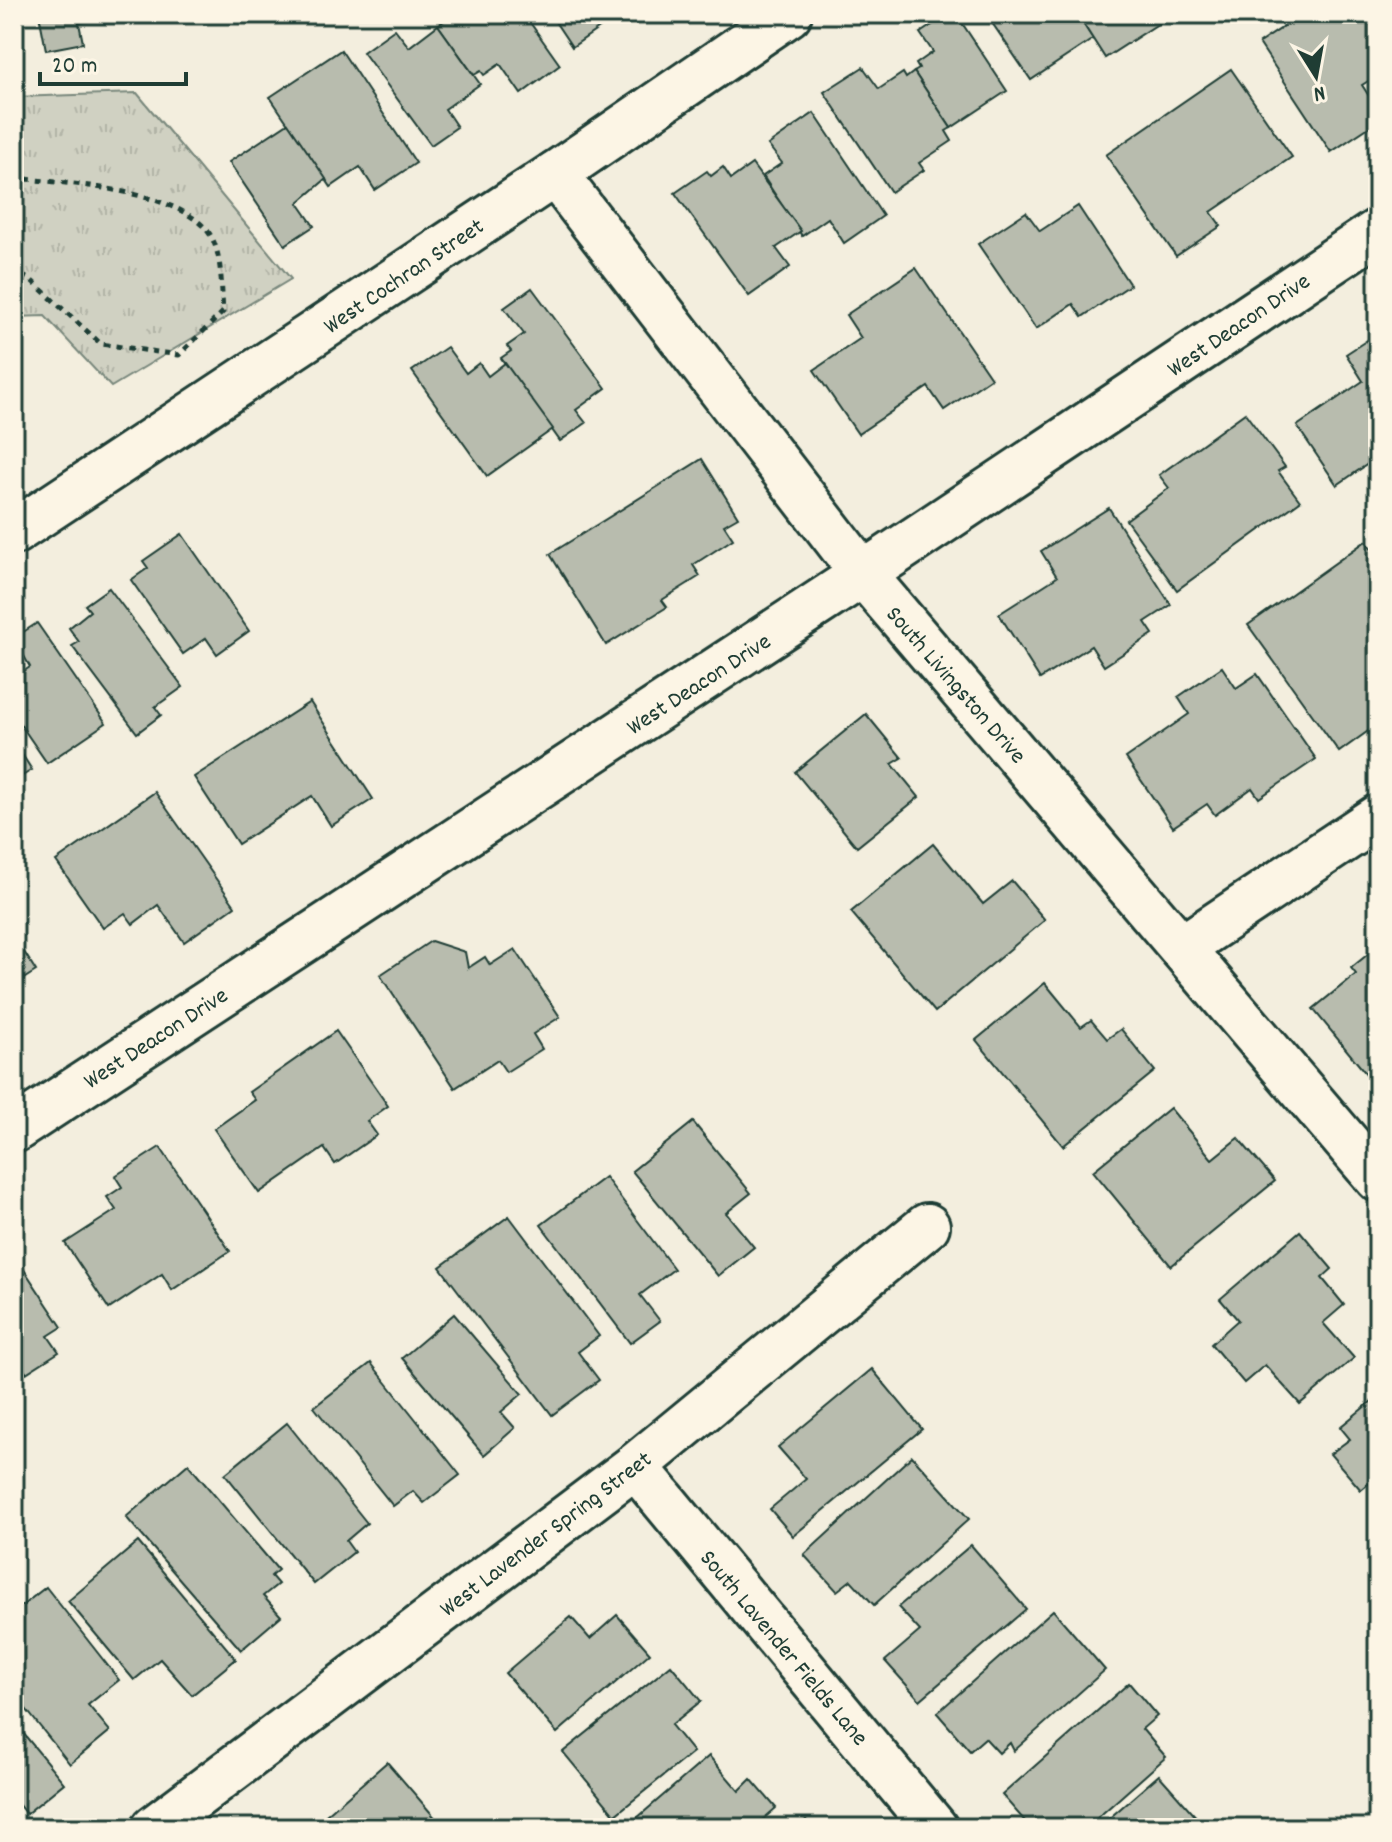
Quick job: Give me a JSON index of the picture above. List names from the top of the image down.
{
  "streets": {
    "street": [
      "West Cochran Street",
      "West Deacon Drive",
      "South Livingston Drive",
      "West Lavender Spring Street",
      "South Lavender Fields Lane"
    ]
  },
  "crossings": [
    ["West Cochran Street", "South Livingston Drive"],
    ["West Deacon Drive", "South Livingston Drive"],
    ["West Lavender Spring Street", "South Lavender Fields Lane"]
  ],
  "scale_bar": "20 m",
  "north": "bottom"
}
